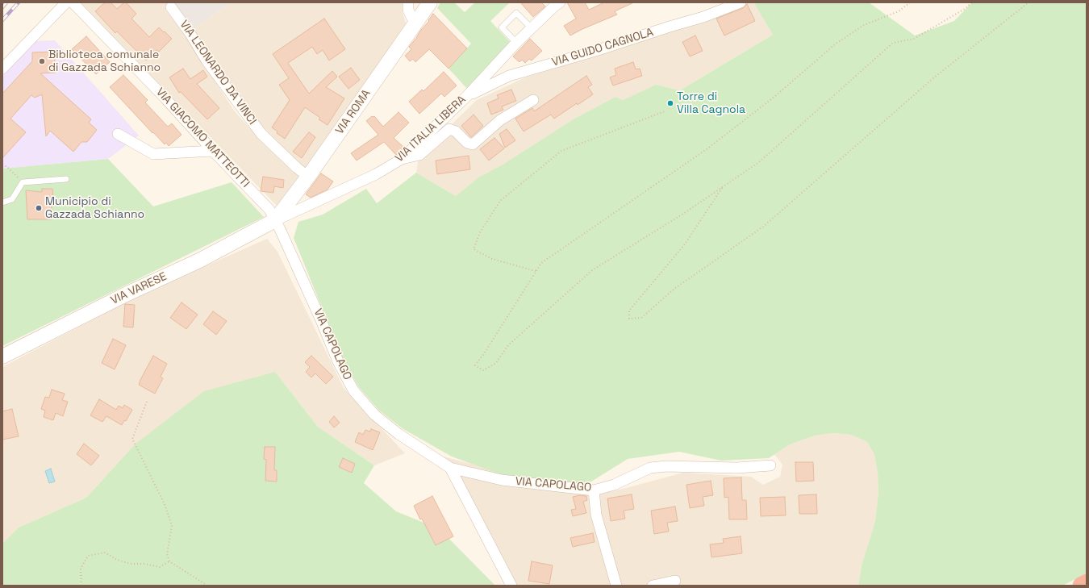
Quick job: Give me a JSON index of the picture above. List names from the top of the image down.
{
  "streets": {
    "main road": ["VIA ROMA", "VIA VARESE"],
    "street": [
      "VIA GUIDO CAGNOLA",
      "VIA LEONARDO DA VINCI",
      "VIA ITALIA LIBERA",
      "VIA GIACOMO MATTEOTTI",
      "VIA CAPOLAGO"
    ]
  },
  "crossings": [
    ["VIA GUIDO CAGNOLA", "VIA ITALIA LIBERA"],
    ["VIA LEONARDO DA VINCI", "VIA ROMA"],
    ["VIA ROMA", "VIA ITALIA LIBERA"],
    ["VIA ROMA", "VIA GIACOMO MATTEOTTI"],
    ["VIA ROMA", "VIA VARESE"],
    ["VIA ROMA", "VIA CAPOLAGO"],
    ["VIA ITALIA LIBERA", "VIA GIACOMO MATTEOTTI"],
    ["VIA ITALIA LIBERA", "VIA VARESE"],
    ["VIA ITALIA LIBERA", "VIA CAPOLAGO"],
    ["VIA GIACOMO MATTEOTTI", "VIA VARESE"],
    ["VIA GIACOMO MATTEOTTI", "VIA CAPOLAGO"],
    ["VIA VARESE", "VIA CAPOLAGO"]
  ],
  "places": ["Biblioteca comunale di Gazzada Schianno", "Torre di Villa Cagnola", "Municipio di Gazzada Schianno"]
}
